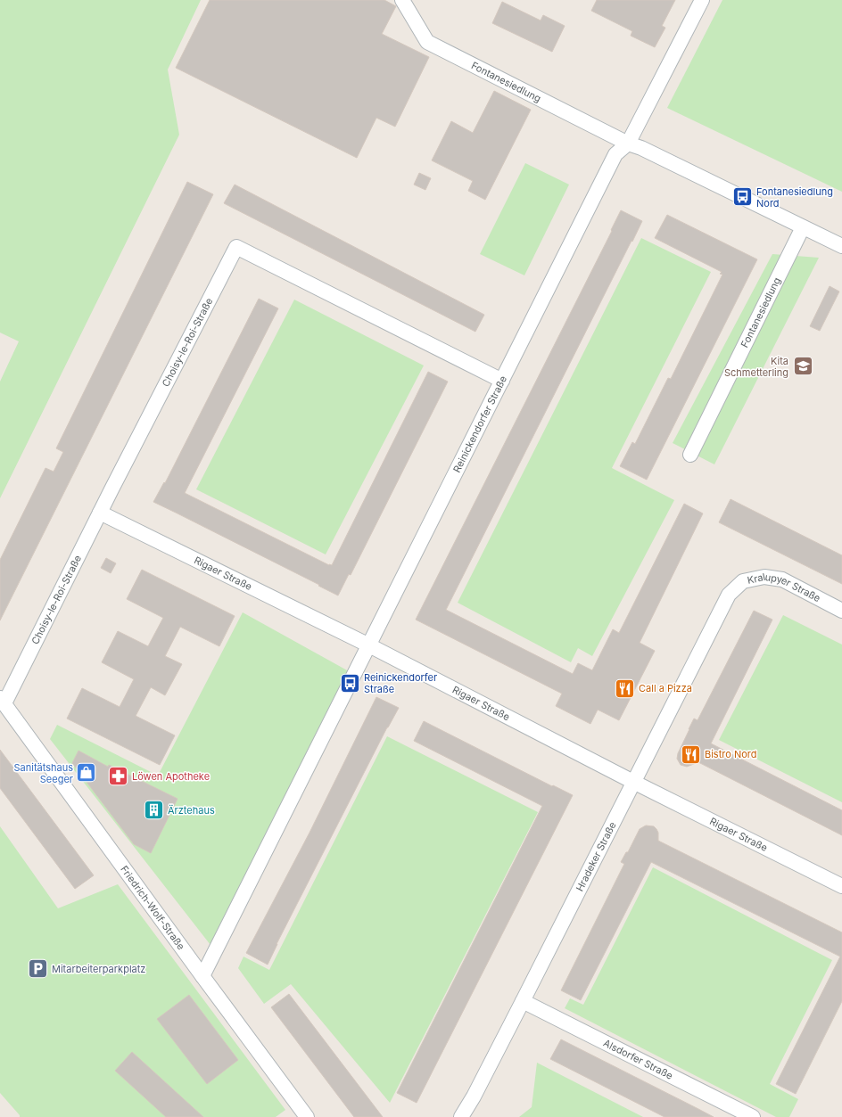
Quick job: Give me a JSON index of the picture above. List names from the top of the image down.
{
  "streets": {
    "street": [
      "Fontanesiedlung",
      "Choisy-le-Roi-Straße",
      "Reinickendorfer Straße",
      "Rigaer Straße",
      "Kralupyer Straße",
      "Hradeker Straße",
      "Friedrich-Wolf-Straße",
      "Alsdorfer Straße"
    ]
  },
  "crossings": [
    ["Fontanesiedlung", "Reinickendorfer Straße"],
    ["Choisy-le-Roi-Straße", "Reinickendorfer Straße"],
    ["Choisy-le-Roi-Straße", "Rigaer Straße"],
    ["Choisy-le-Roi-Straße", "Friedrich-Wolf-Straße"],
    ["Reinickendorfer Straße", "Rigaer Straße"],
    ["Reinickendorfer Straße", "Friedrich-Wolf-Straße"],
    ["Rigaer Straße", "Hradeker Straße"],
    ["Kralupyer Straße", "Hradeker Straße"],
    ["Hradeker Straße", "Alsdorfer Straße"]
  ],
  "places": {
    "bus stop": ["Fontanesiedlung Nord", "Reinickendorfer Straße"],
    "school or university": ["Kita Schmetterling"],
    "restaurant": ["Call a Pizza", "Bistro Nord"],
    "shop": ["Sanitätshaus Seeger"],
    "pharmacy": ["Löwen Apotheke"],
    "building": ["Ärztehaus"],
    "parking": ["Mitarbeiterparkplatz"]
  }
}
